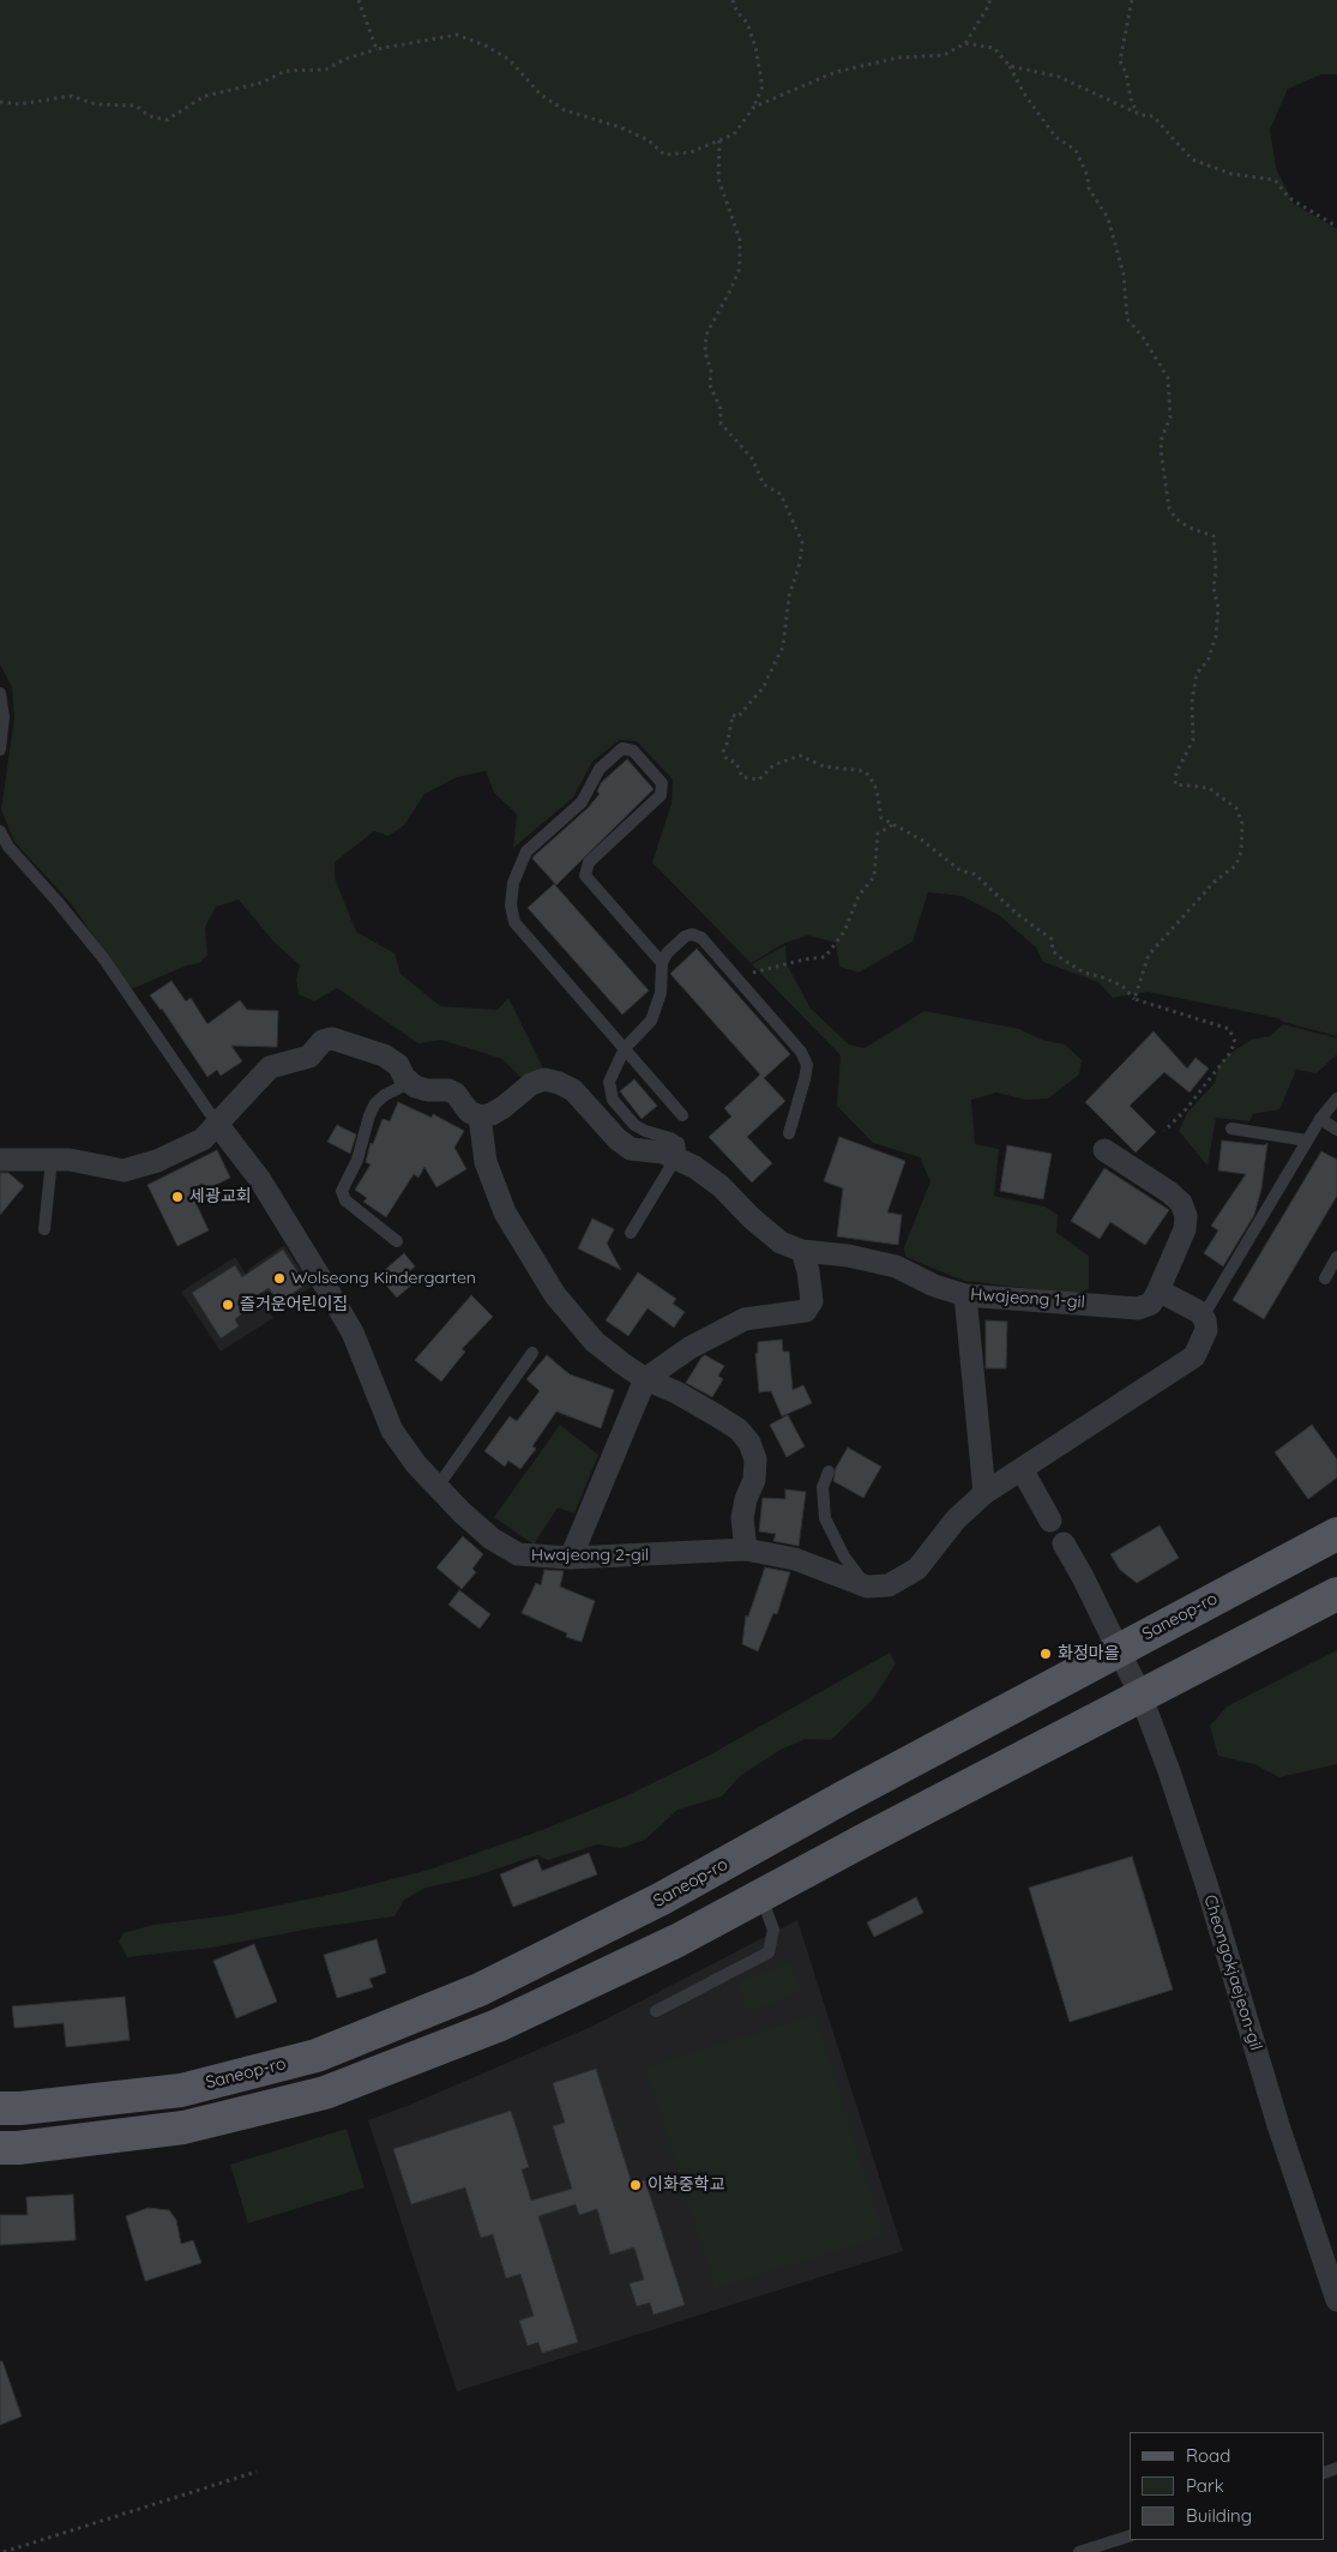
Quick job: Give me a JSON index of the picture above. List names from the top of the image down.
{
  "streets": {
    "main road": ["Saneop-ro"],
    "street": ["Hwajeong 1-gil", "Hwajeong 2-gil", "Cheongokjaejeon-gil"]
  },
  "crossings": [
    ["Saneop-ro", "Cheongokjaejeon-gil"]
  ],
  "places": [
    "세광교회",
    "Wolseong Kindergarten",
    "즐거운어린이집",
    "화정마을",
    "이화중학교"
  ],
  "legend": ["Road", "Park", "Building"]
}
